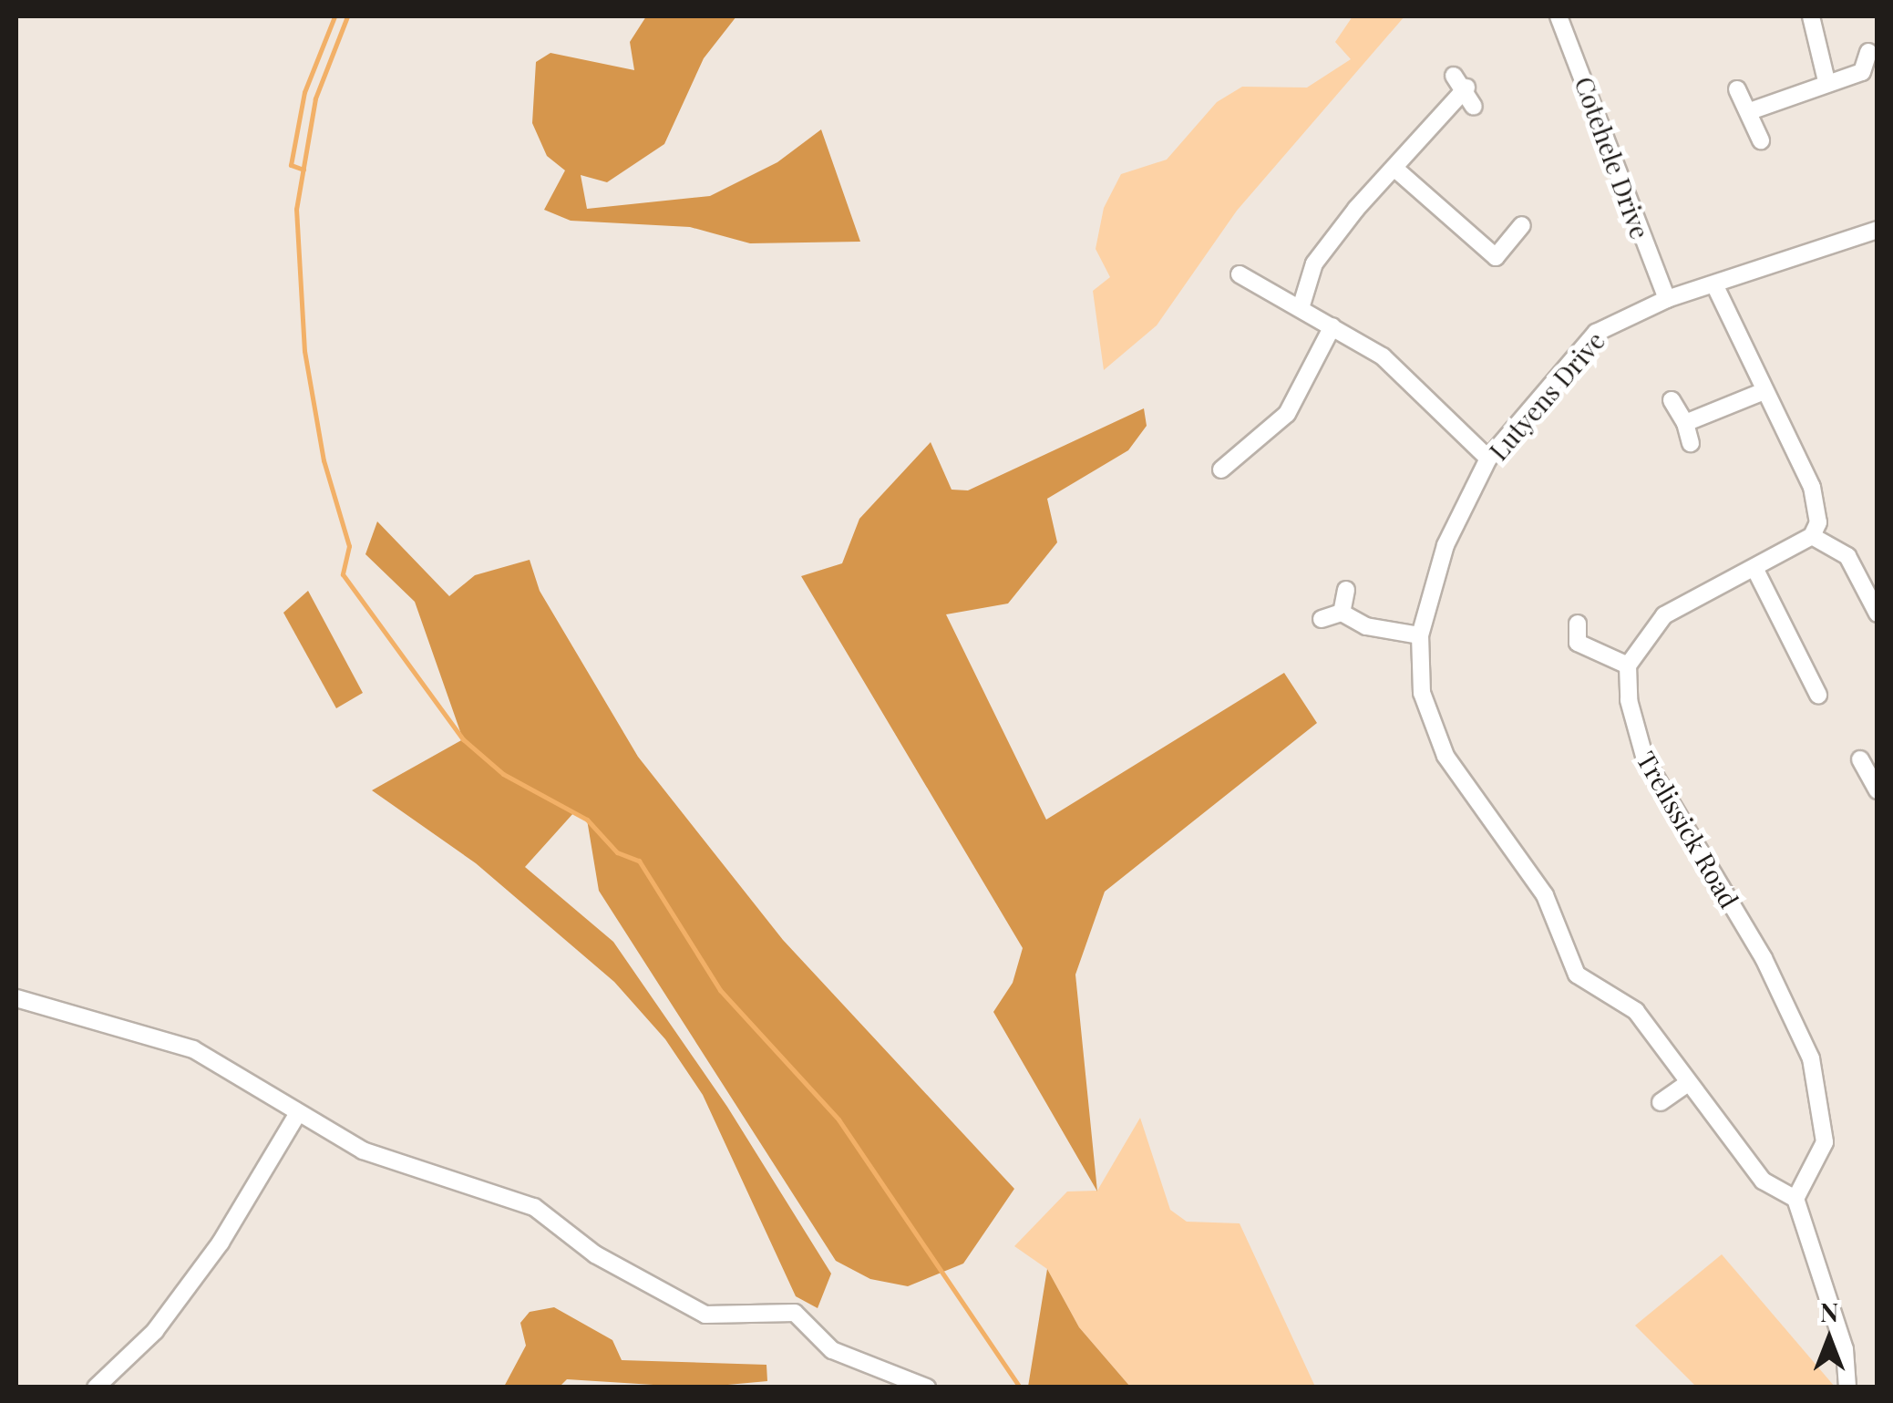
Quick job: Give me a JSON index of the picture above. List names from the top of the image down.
{
  "streets": {
    "street": ["Cotehele Drive", "Lutyens Drive", "Trelissick Road"]
  },
  "crossings": [
    ["Cotehele Drive", "Lutyens Drive"],
    ["Lutyens Drive", "Trelissick Road"]
  ],
  "north": "top"
}
